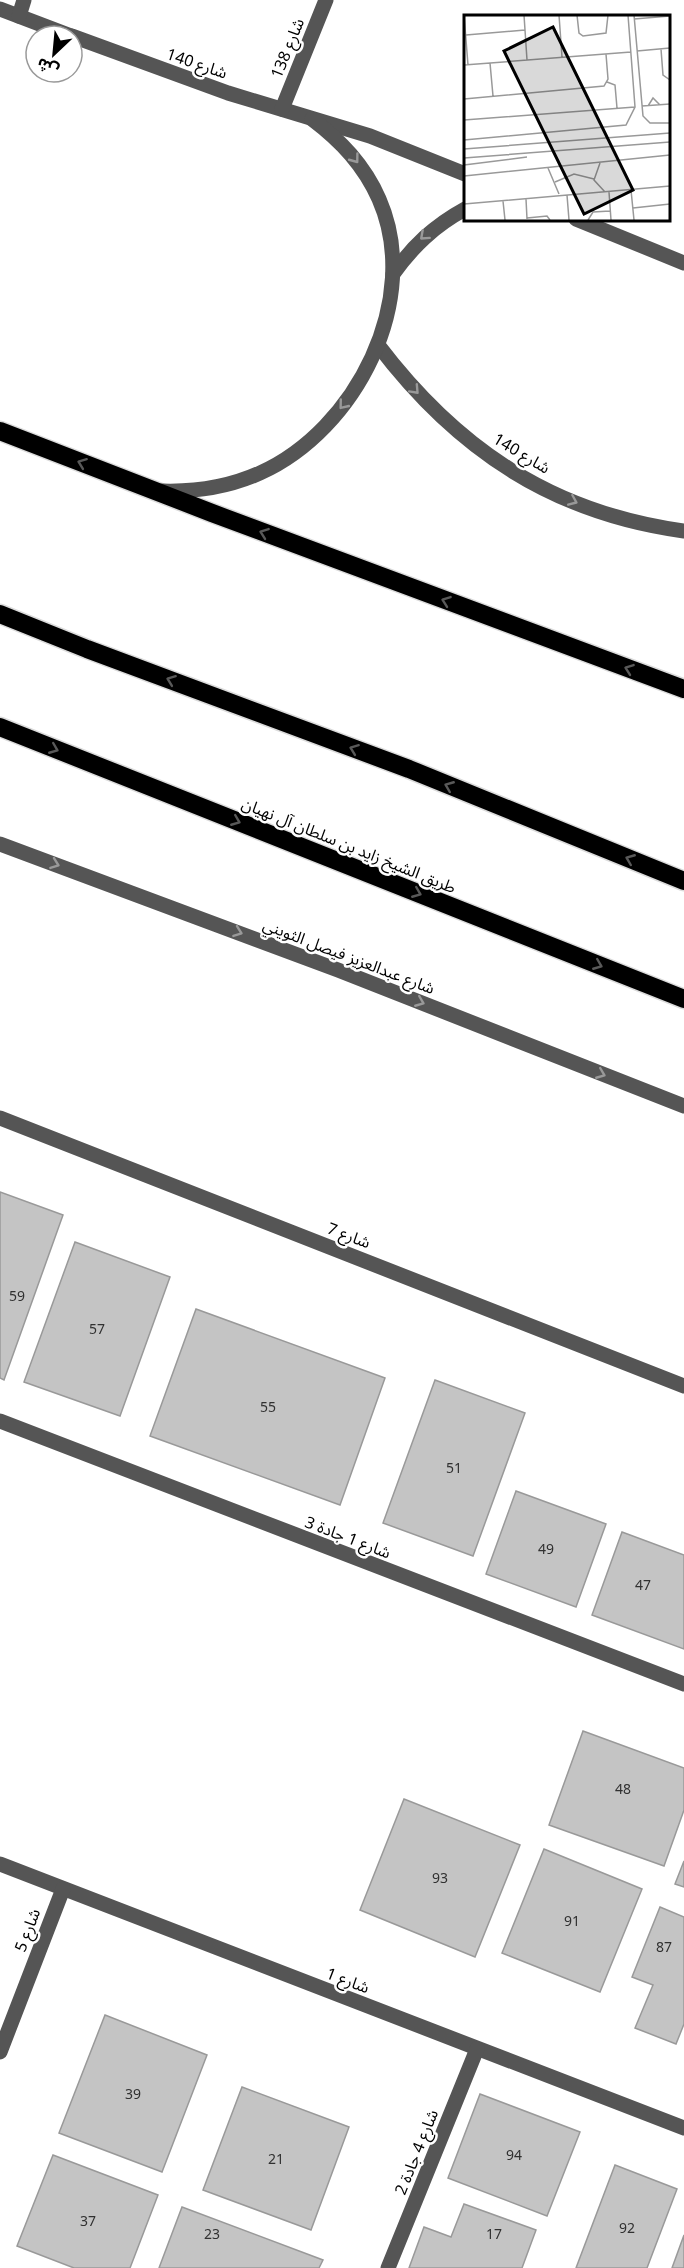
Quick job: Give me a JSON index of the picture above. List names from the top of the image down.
{
  "streets": {
    "highway": ["طريق الشيخ زايد بن سلطان آل نهيان"],
    "street": [
      "شارع 138",
      "شارع 140",
      "شارع عبدالعزيز فيصل الثويني",
      "شارع 7",
      "شارع 1 جادة 3",
      "شارع 5",
      "شارع 1",
      "شارع 4 جادة 2"
    ]
  },
  "crossings": [
    ["شارع 138", "شارع 140"],
    ["شارع 5", "شارع 1"],
    ["شارع 1", "شارع 4 جادة 2"]
  ],
  "one_way": ["شارع عبدالعزيز فيصل الثويني"],
  "house_numbers": [
    "59",
    "57",
    "55",
    "51",
    "49",
    "47",
    "48",
    "93",
    "91",
    "87",
    "39",
    "94",
    "21",
    "37",
    "92",
    "23",
    "17"
  ],
  "north": "bottom left"
}
